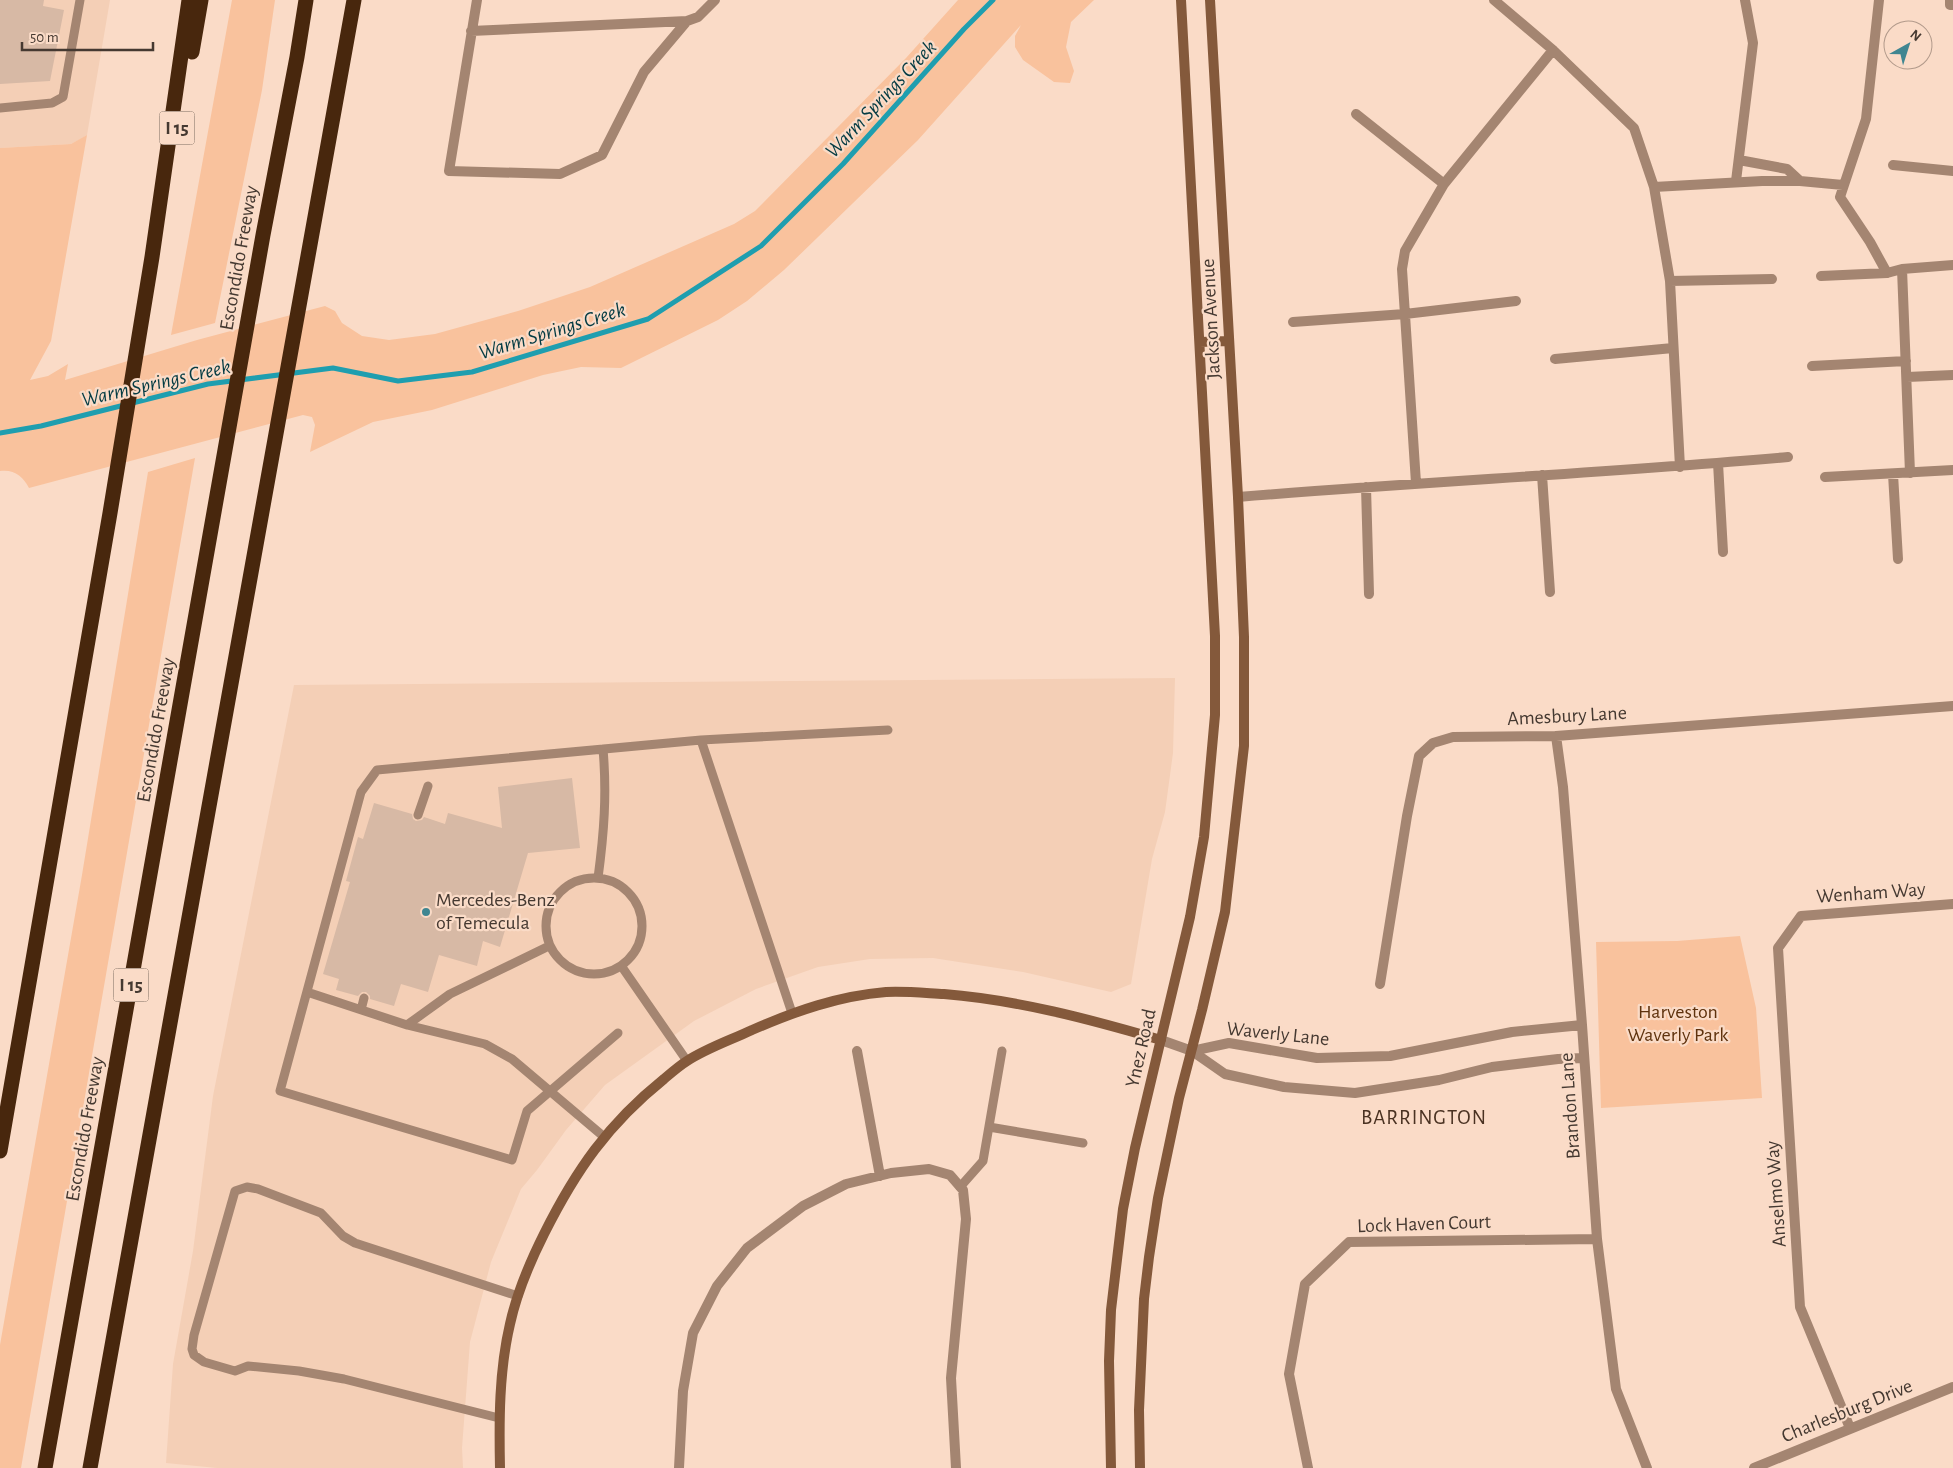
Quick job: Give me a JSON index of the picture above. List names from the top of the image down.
{
  "streets": {
    "highway": ["I 15", "Escondido Freeway"],
    "main road": ["Jackson Avenue", "Ynez Road"],
    "street": [
      "Amesbury Lane",
      "Wenham Way",
      "Waverly Lane",
      "Brandon Lane",
      "Anselmo Way",
      "Lock Haven Court",
      "Charlesburg Drive"
    ]
  },
  "crossings": [
    ["Jackson Avenue", "Waverly Lane"],
    ["Jackson Avenue", "Ynez Road"],
    ["Amesbury Lane", "Brandon Lane"],
    ["Wenham Way", "Anselmo Way"],
    ["Waverly Lane", "Brandon Lane"],
    ["Brandon Lane", "Lock Haven Court"],
    ["Anselmo Way", "Charlesburg Drive"]
  ],
  "districts": ["BARRINGTON"],
  "water": ["Warm Springs Creek"],
  "parks": ["Harveston Waverly Park"],
  "places": ["Mercedes-Benz of Temecula"],
  "scale_bar": "50 m",
  "north": "top right"
}
